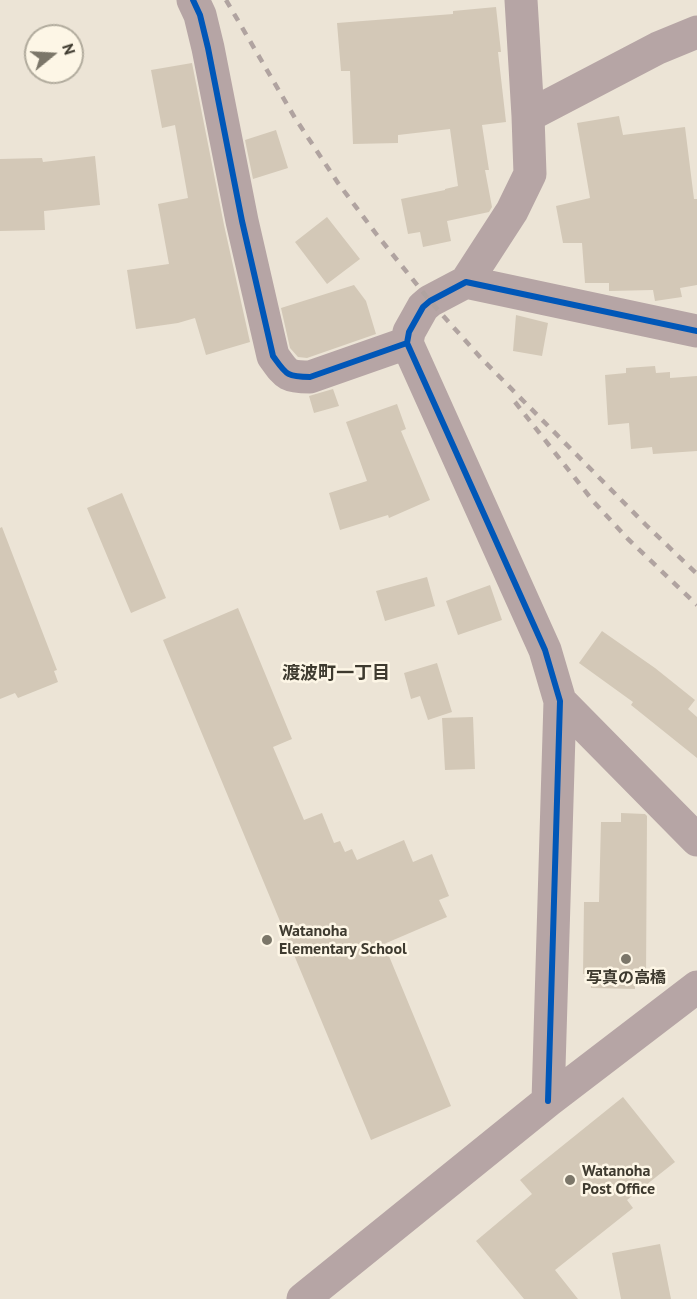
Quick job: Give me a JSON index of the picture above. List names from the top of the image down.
{
  "districts": ["渡波町一丁目"],
  "places": ["Watanoha Elementary School", "写真の高橋", "Watanoha Post Office"],
  "north": "right"
}
